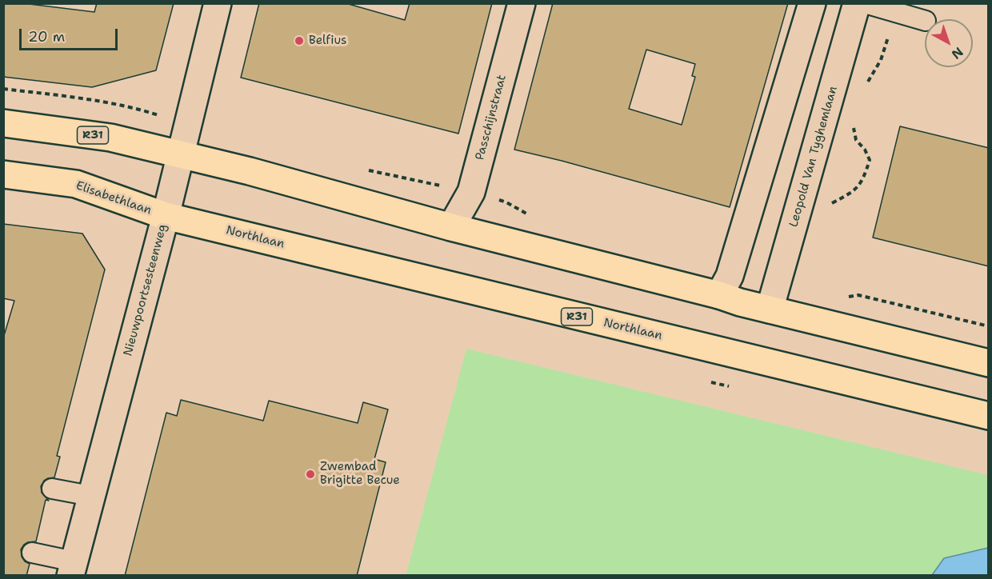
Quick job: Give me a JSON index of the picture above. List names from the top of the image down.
{
  "streets": {
    "main road": ["R31", "Elisabethlaan", "Northlaan"],
    "street": ["Passchijnstraat", "Leopold Van Tyghemlaan", "Nieuwpoortsesteenweg"]
  },
  "crossings": [
    ["Passchijnstraat", "R31"],
    ["R31", "Leopold Van Tyghemlaan"],
    ["R31", "Nieuwpoortsesteenweg"],
    ["Elisabethlaan", "Northlaan"],
    ["Elisabethlaan", "Nieuwpoortsesteenweg"],
    ["Northlaan", "Nieuwpoortsesteenweg"]
  ],
  "places": ["Belfius", "Zwembad Brigitte Becue"],
  "scale_bar": "20 m",
  "north": "bottom right"
}
